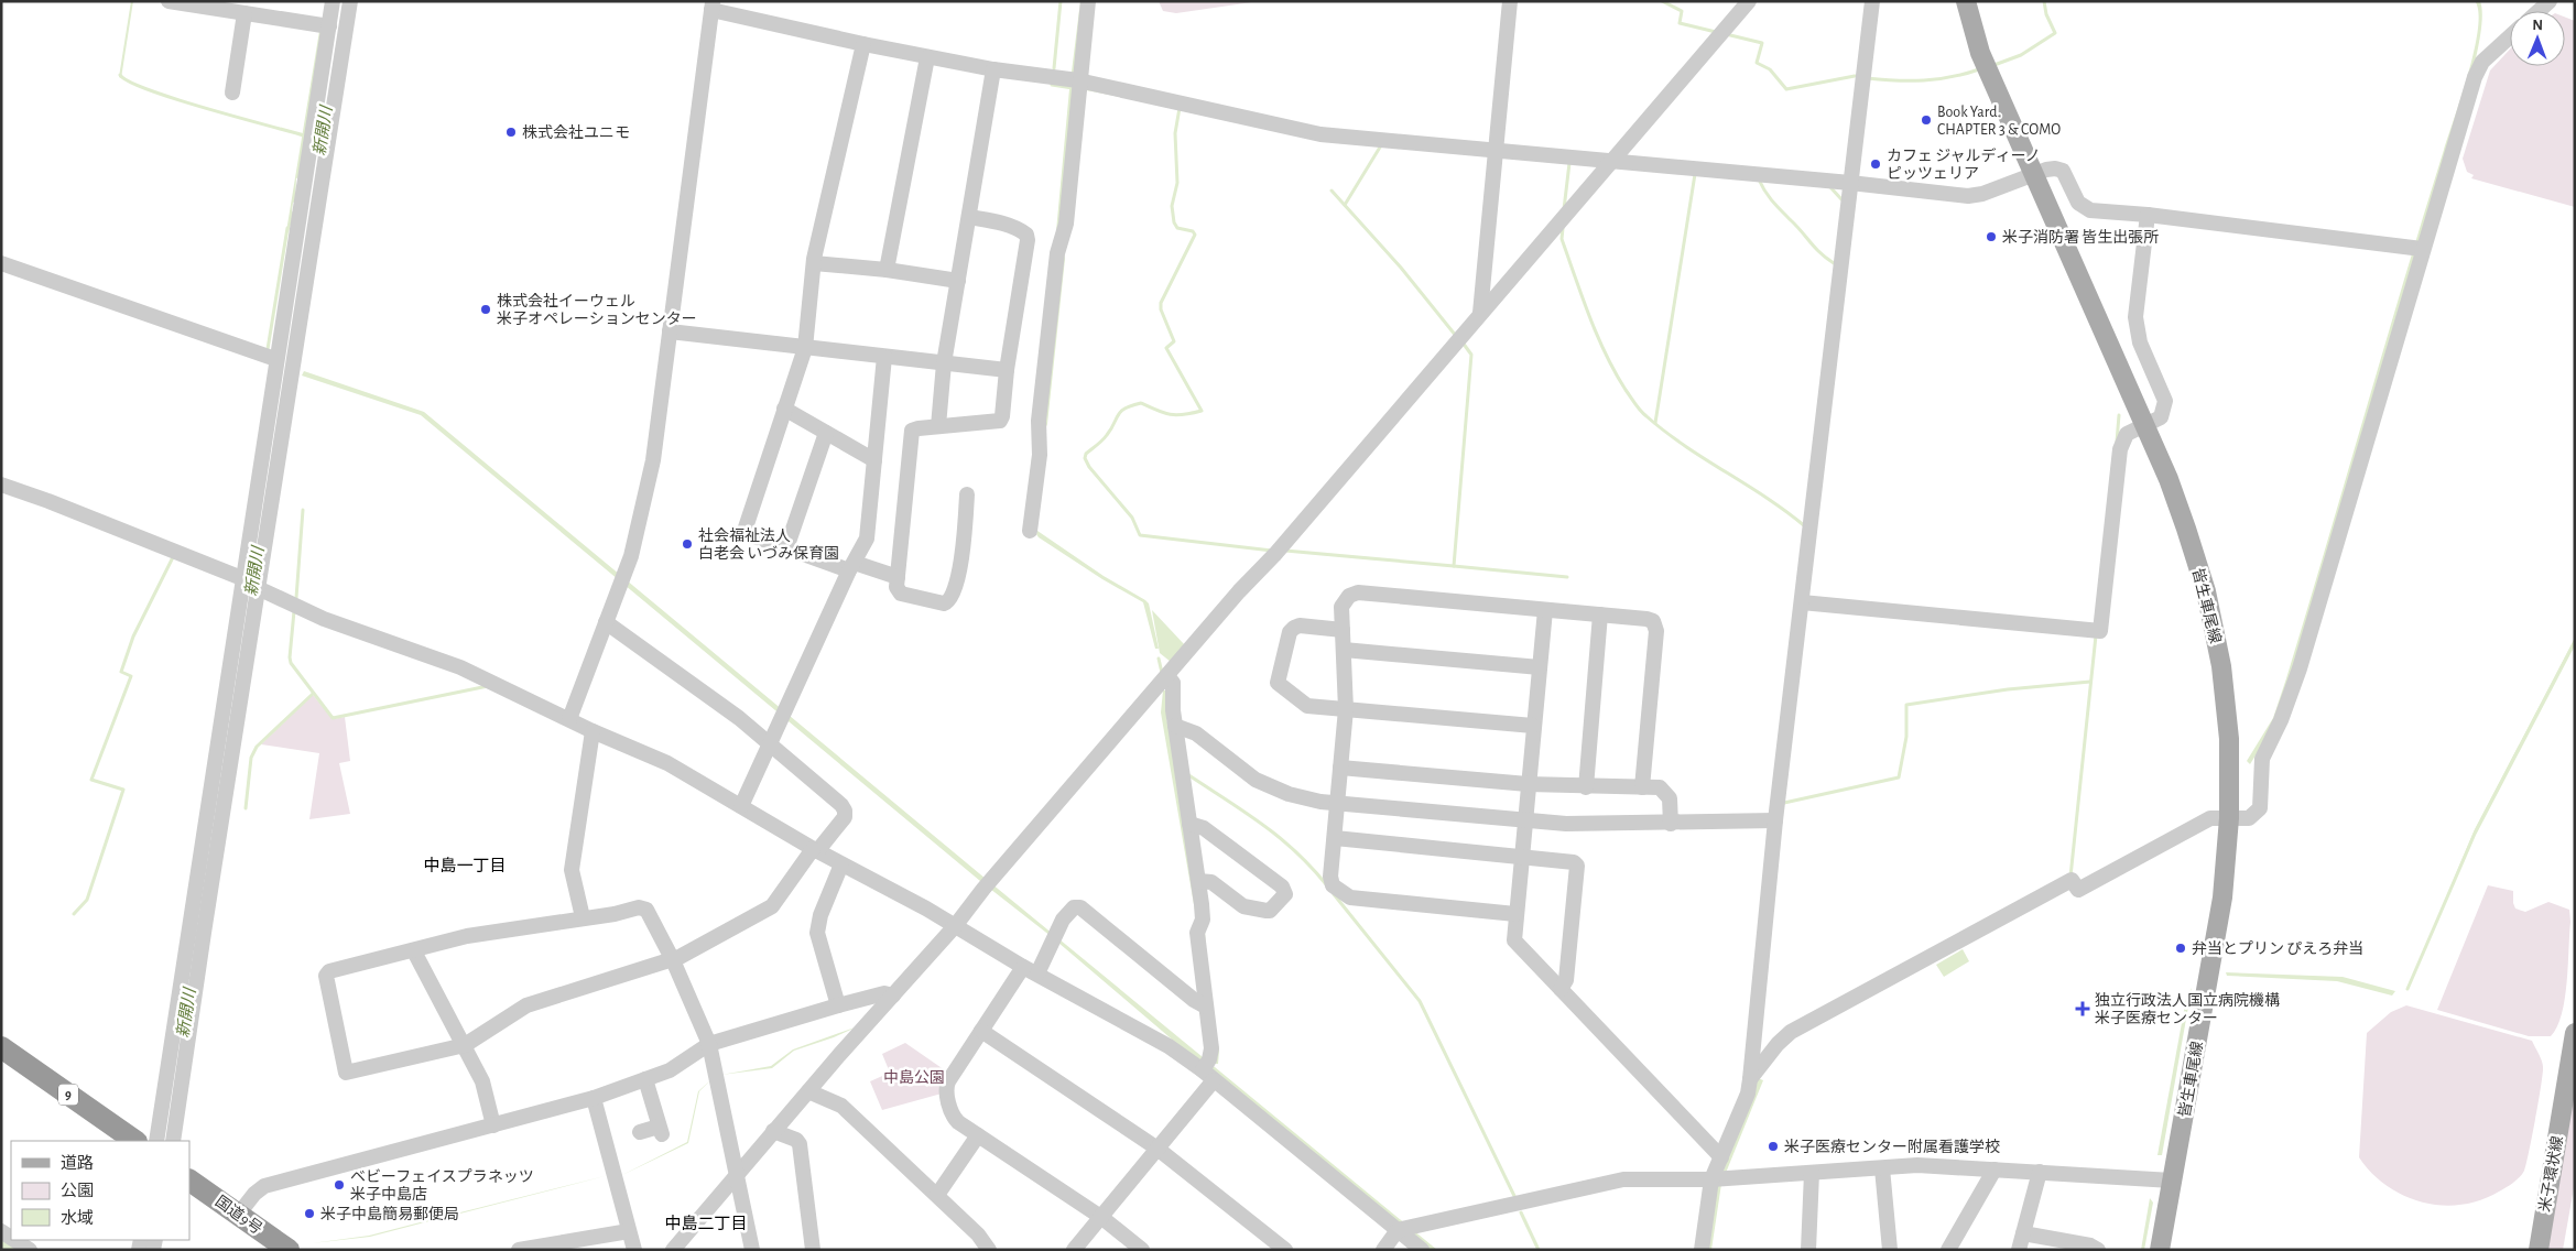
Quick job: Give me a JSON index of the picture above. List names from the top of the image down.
{
  "streets": {
    "highway": ["9", "国道9号"],
    "main road": ["皆生車尾線", "米子環状線"]
  },
  "districts": ["中島一丁目", "中島二丁目"],
  "water": ["新開川"],
  "parks": ["中島公園"],
  "places": {
    "other": [
      "Book Yard. CHAPTER 3 & COMO",
      "株式会社ユニモ",
      "カフェ ジャルディーノ ピッツェリア",
      "米子消防署 皆生出張所",
      "株式会社イーウェル 米子オペレーションセンター",
      "社会福祉法人 白老会 いづみ保育園",
      "弁当とプリン ぴえろ弁当",
      "米子医療センター附属看護学校",
      "ベビーフェイスプラネッツ 米子中島店",
      "米子中島簡易郵便局"
    ],
    "health": ["独立行政法人国立病院機構 米子医療センター"]
  },
  "legend": ["道路", "公園", "水域"],
  "north": "top"
}
